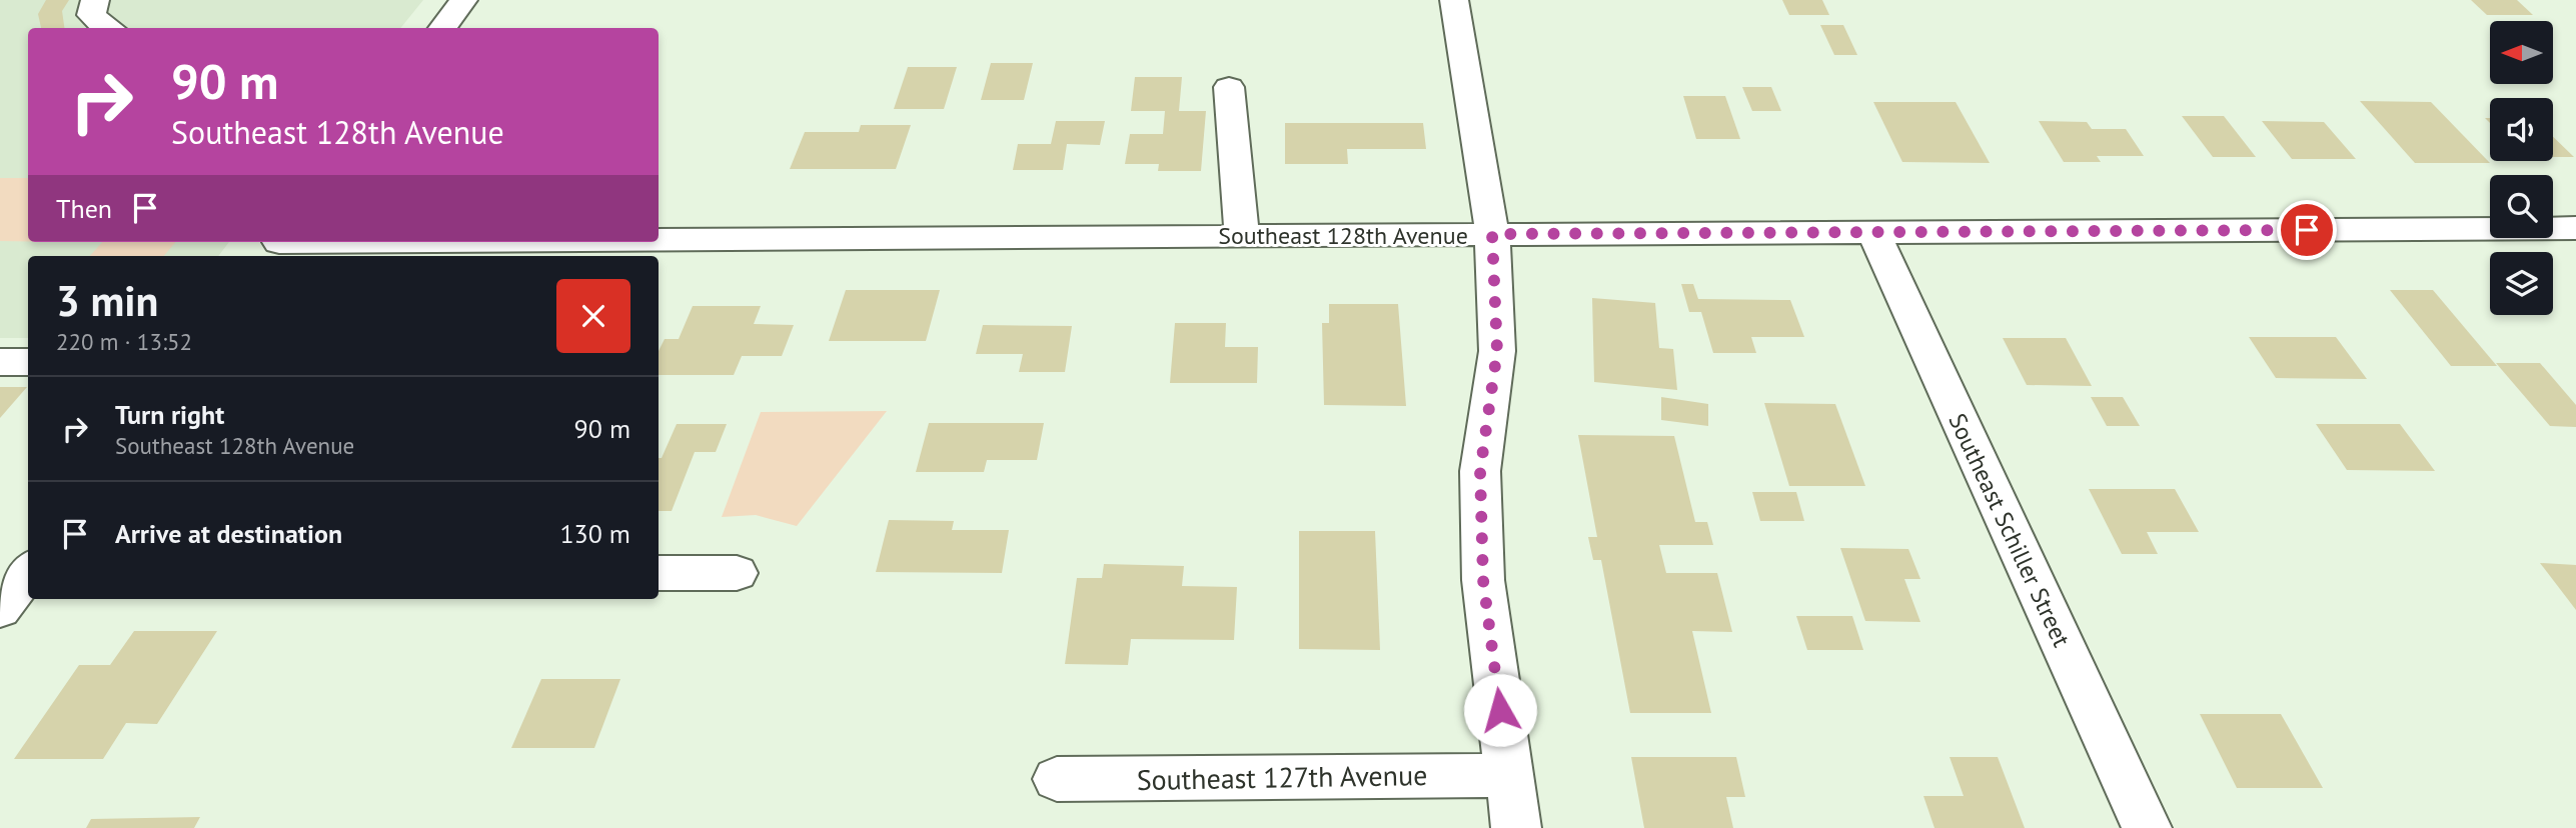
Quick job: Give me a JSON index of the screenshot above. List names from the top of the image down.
{
  "streets": {
    "street": ["Southeast 128th Avenue", "Southeast Schiller Street", "Southeast 127th Avenue"]
  },
  "crossings": [
    ["Southeast 128th Avenue", "Southeast Schiller Street"]
  ],
  "north": "left",
  "page": {
    "turn": ["90 m", "Southeast 128th Avenue"],
    "then": "Then",
    "heading": ["3 min", "220 m · 13:52"],
    "list": [
      {
        "name": "Turn right",
        "note": "Southeast 128th Avenue",
        "value": "90 m"
      },
      {
        "name": "Arrive at destination",
        "value": "130 m"
      }
    ]
  }
}
